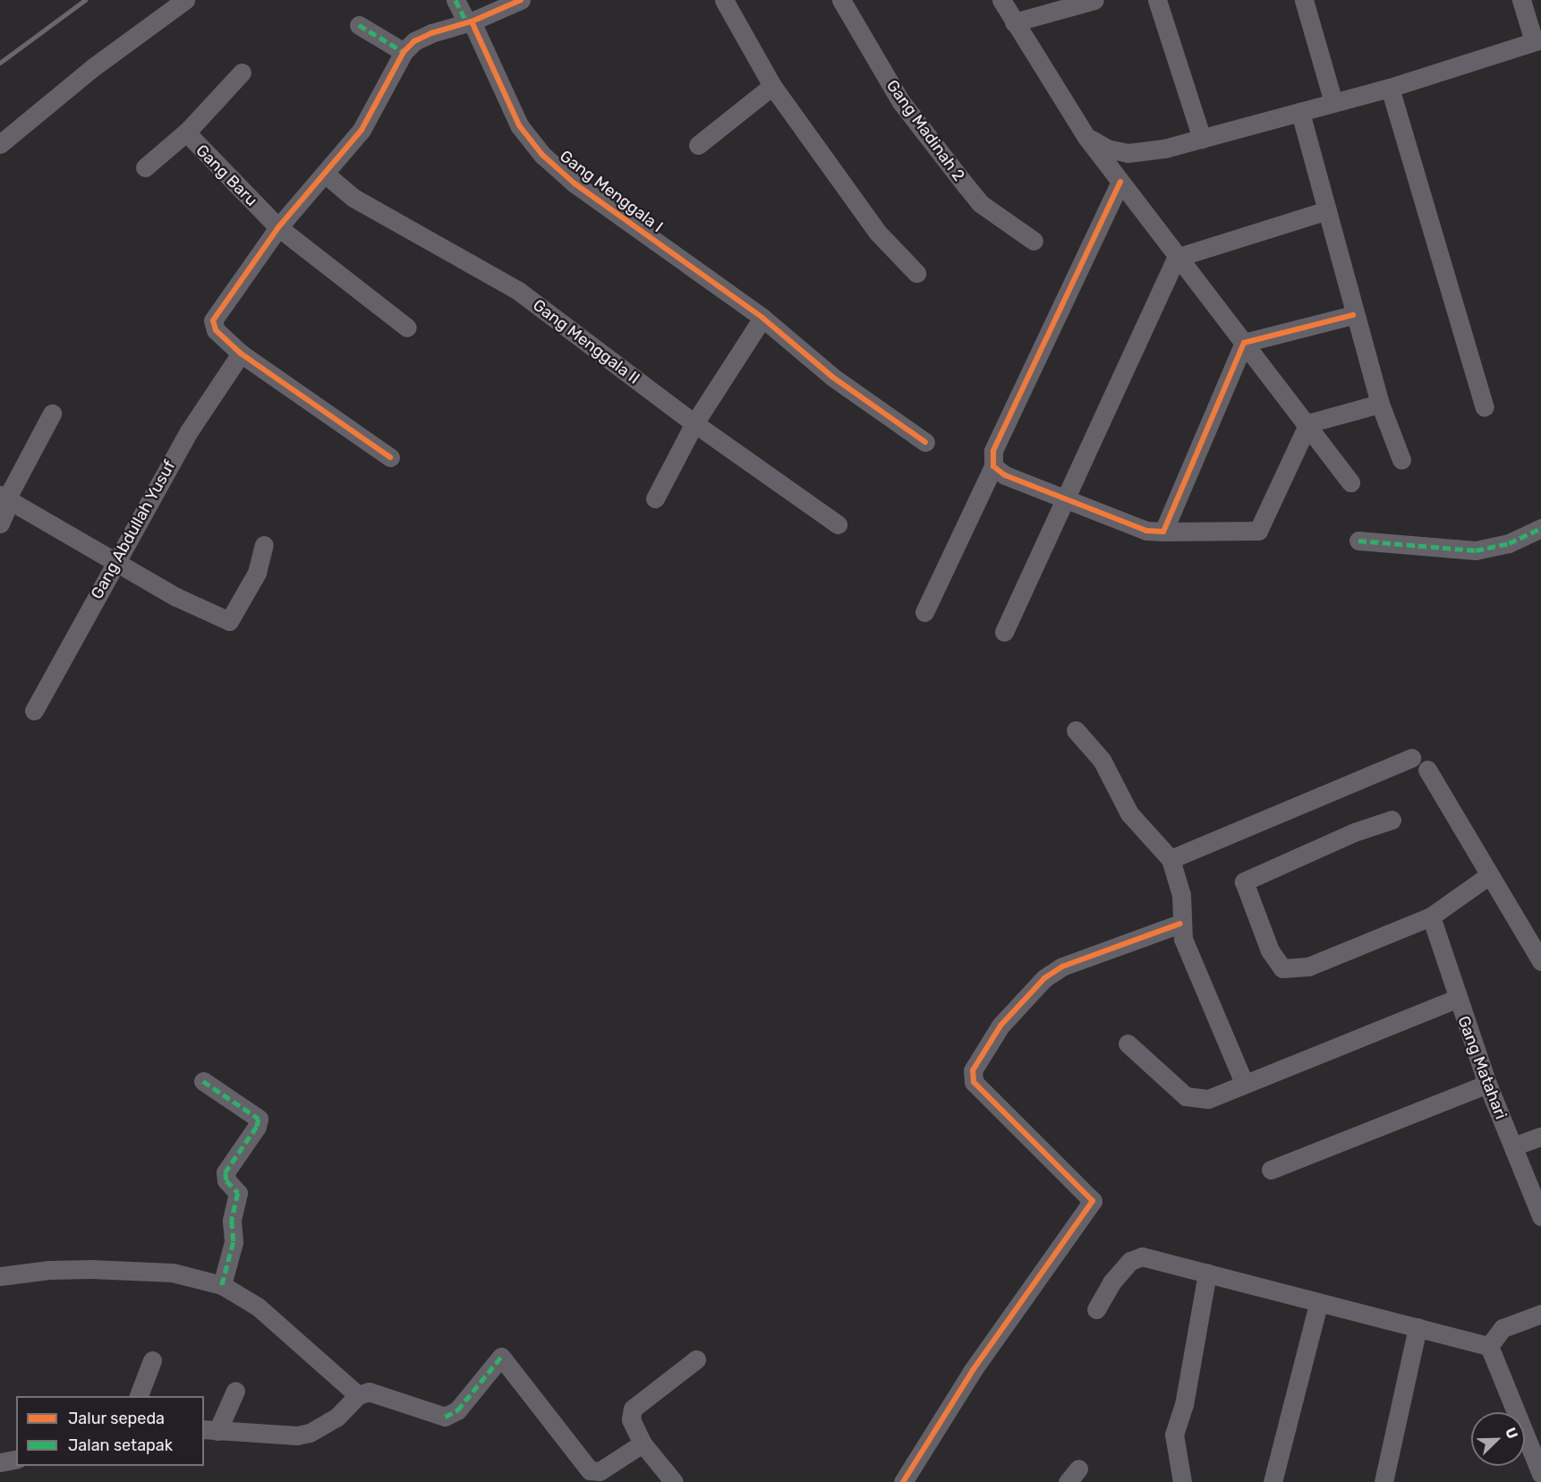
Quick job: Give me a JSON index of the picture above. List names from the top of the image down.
{
  "streets": {
    "street": [
      "Gang Madinah 2",
      "Gang Baru",
      "Gang Menggala I",
      "Gang Menggala II",
      "Gang Abdullah Yusuf",
      "Gang Matahari"
    ]
  },
  "legend": ["Jalur sepeda", "Jalan setapak"],
  "north": "top right"
}
